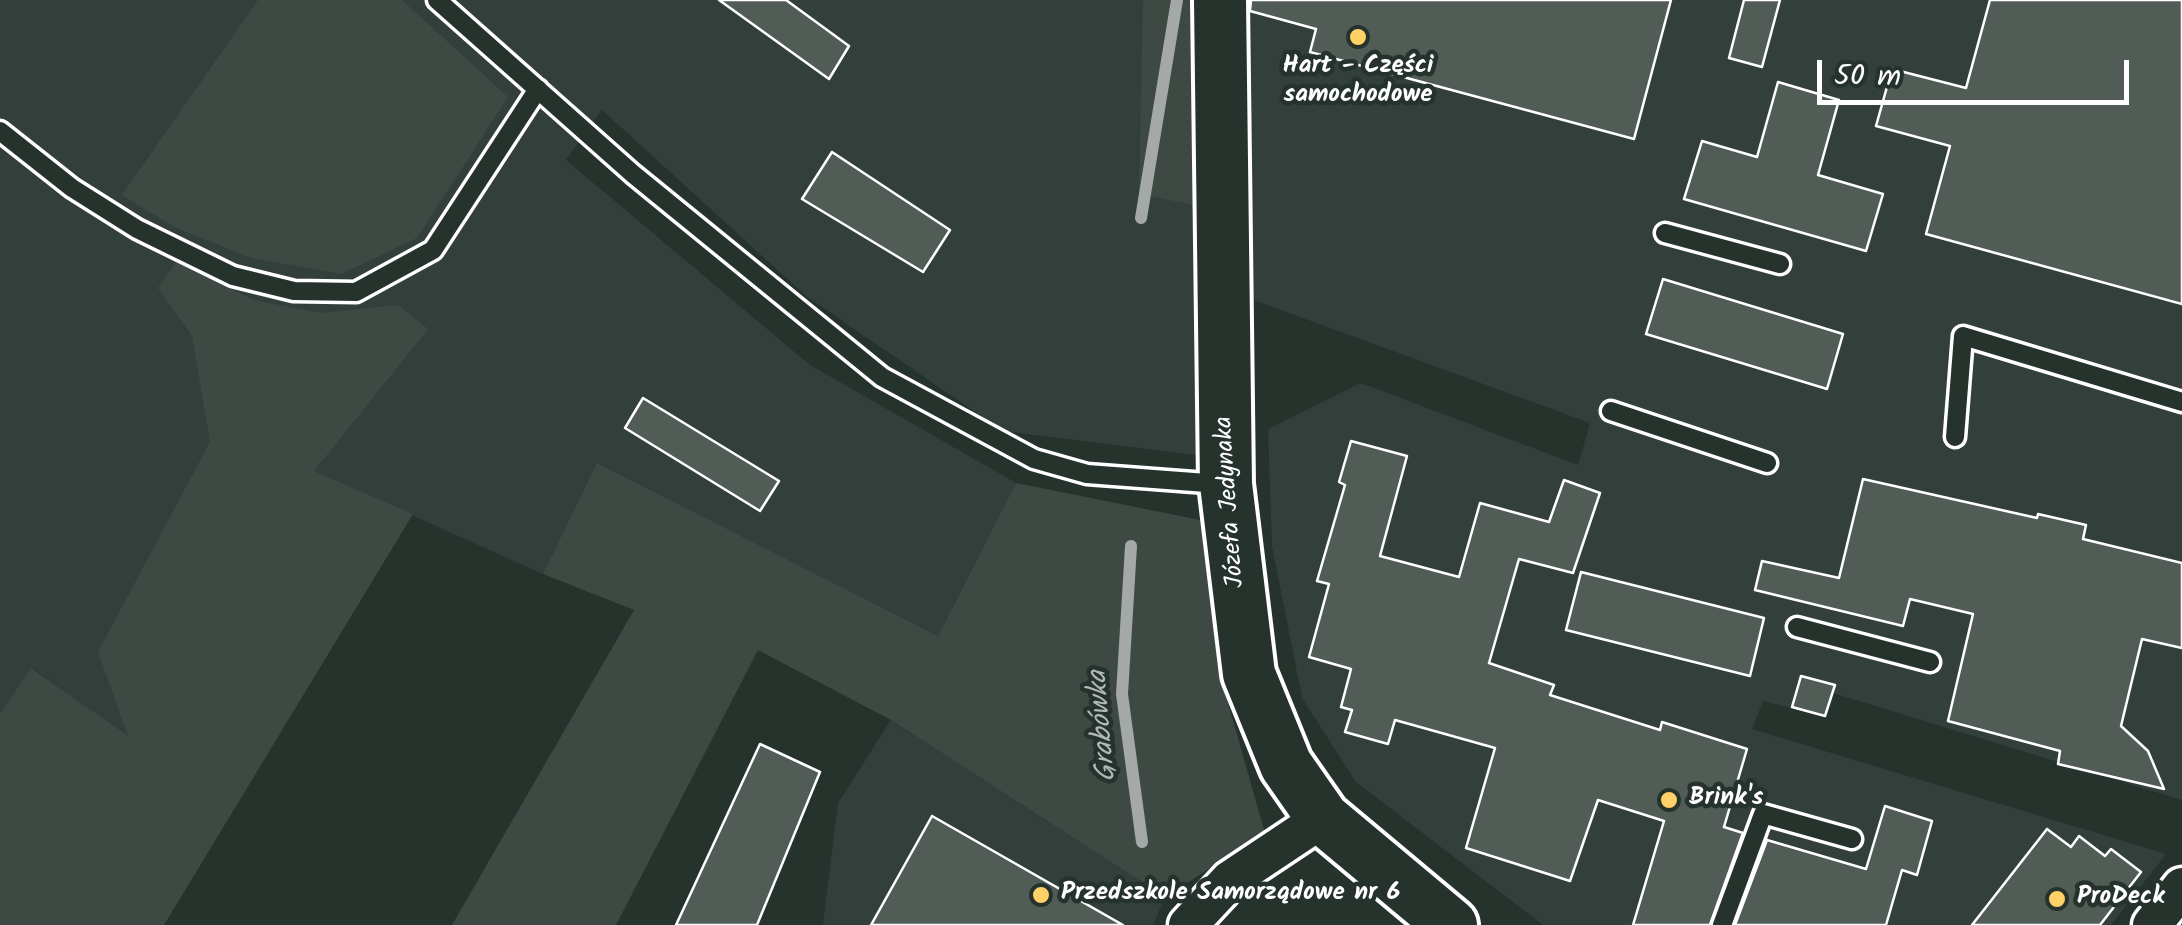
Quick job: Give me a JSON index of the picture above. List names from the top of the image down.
{
  "streets": {
    "street": ["Józefa Jedynaka"]
  },
  "water": ["Grabówka"],
  "places": [
    "Hart - Części samochodowe",
    "Brink's",
    "Przedszkole Samorządowe nr 6",
    "ProDeck"
  ],
  "scale_bar": "50 m"
}
